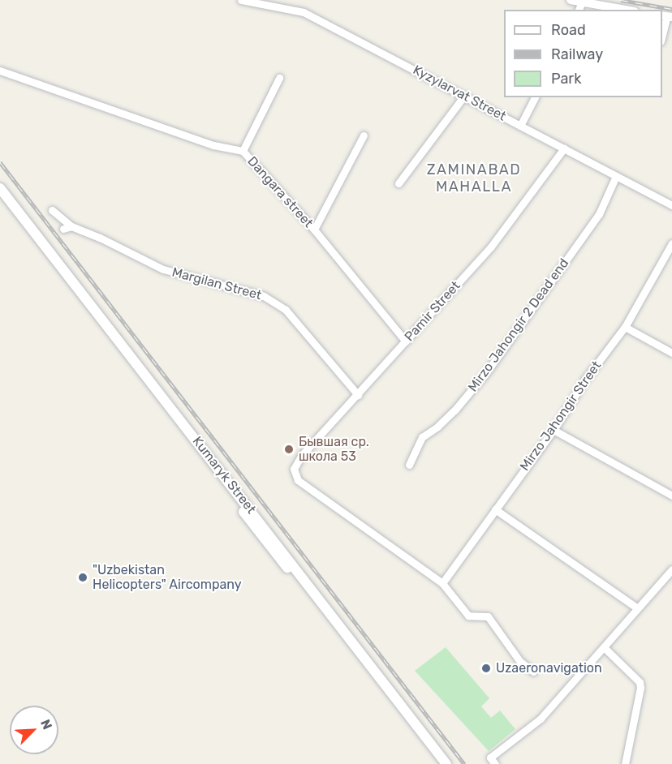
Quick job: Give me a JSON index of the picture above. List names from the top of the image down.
{
  "streets": {
    "main road": ["Kumaryk Street"],
    "street": [
      "Kyzylarvat Street",
      "Dangara street",
      "Margilan Street",
      "Pamir Street",
      "Mirzo Jahongir 2 Dead end",
      "Mirzo Jahongir Street"
    ]
  },
  "crossings": [
    ["Kyzylarvat Street", "Pamir Street"],
    ["Kyzylarvat Street", "Mirzo Jahongir 2 Dead end"],
    ["Dangara street", "Pamir Street"],
    ["Margilan Street", "Pamir Street"],
    ["Pamir Street", "Mirzo Jahongir Street"]
  ],
  "districts": ["ZAMINABAD MAHALLA"],
  "places": ["Бывшая ср. школа 53", "\"Uzbekistan Helicopters\" Aircompany", "Uzaeronavigation"],
  "legend": ["Road", "Railway", "Park"],
  "north": "top right"
}
